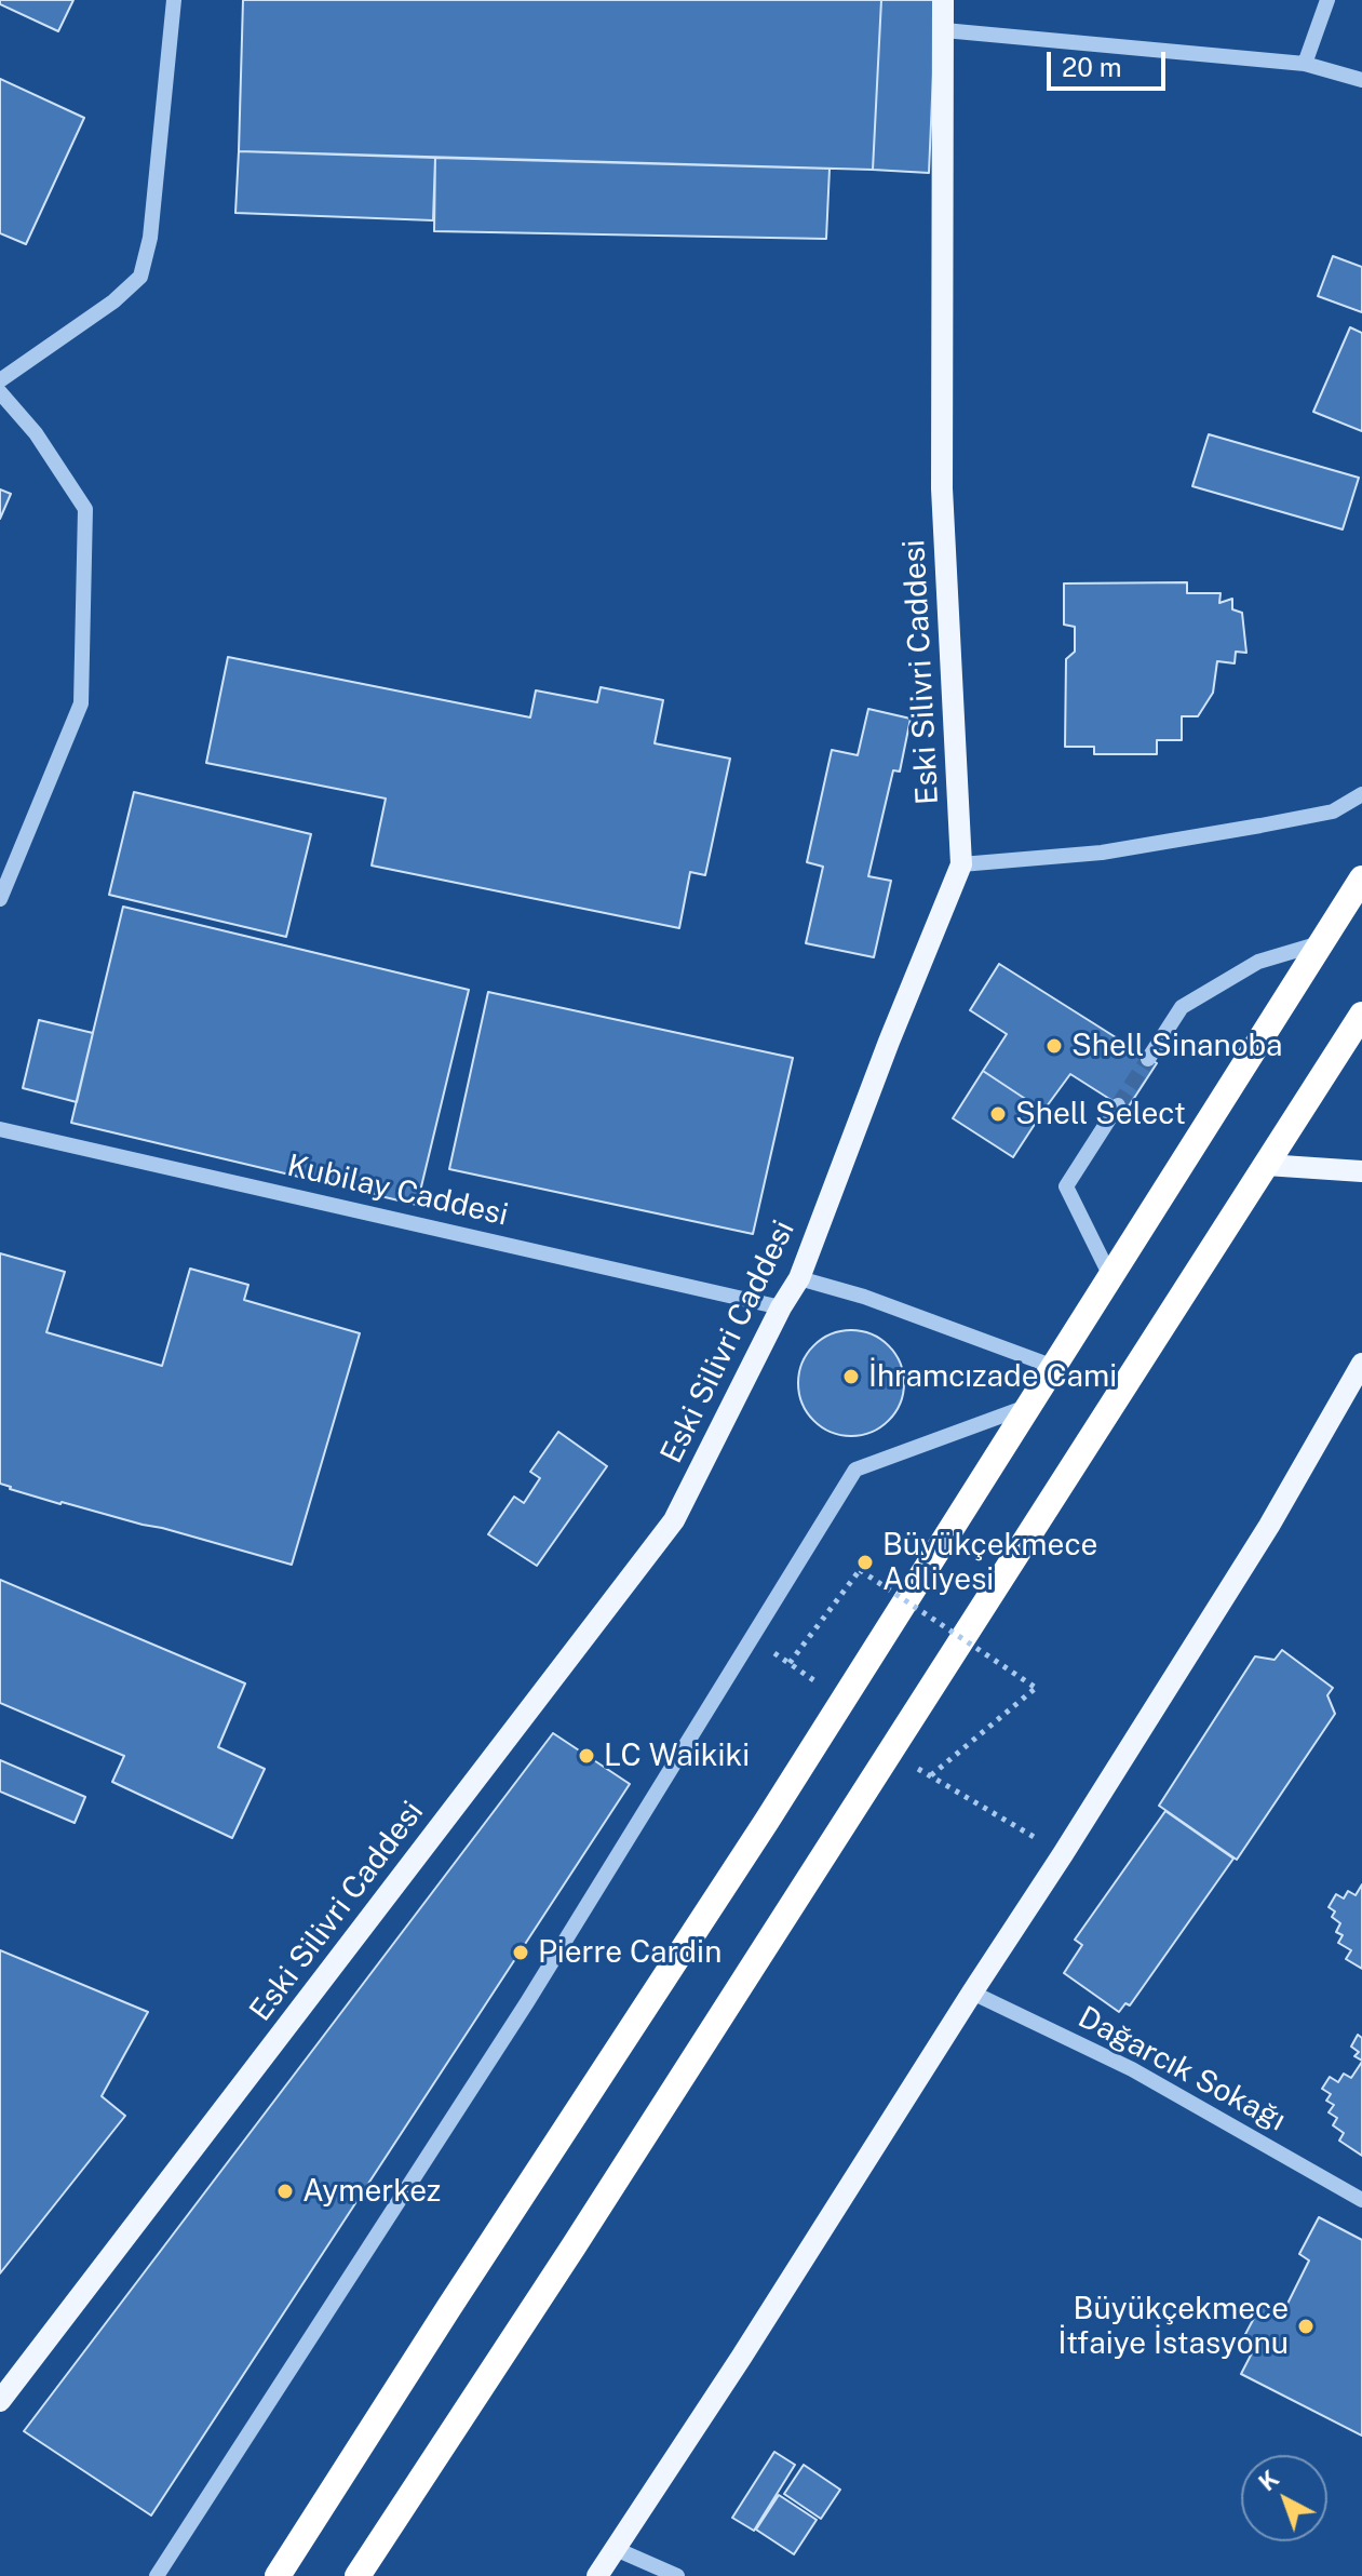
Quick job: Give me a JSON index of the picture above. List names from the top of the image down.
{
  "streets": {
    "main road": ["Eski Silivri Caddesi"],
    "street": ["Kubilay Caddesi", "Dağarcık Sokağı"]
  },
  "crossings": [
    ["Eski Silivri Caddesi", "Kubilay Caddesi"]
  ],
  "places": [
    "Shell Sinanoba",
    "Shell Select",
    "İhramcızade Cami",
    "Büyükçekmece Adliyesi",
    "LC Waikiki",
    "Pierre Cardin",
    "Aymerkez",
    "Büyükçekmece İtfaiye İstasyonu"
  ],
  "scale_bar": "20 m",
  "north": "top left"
}
